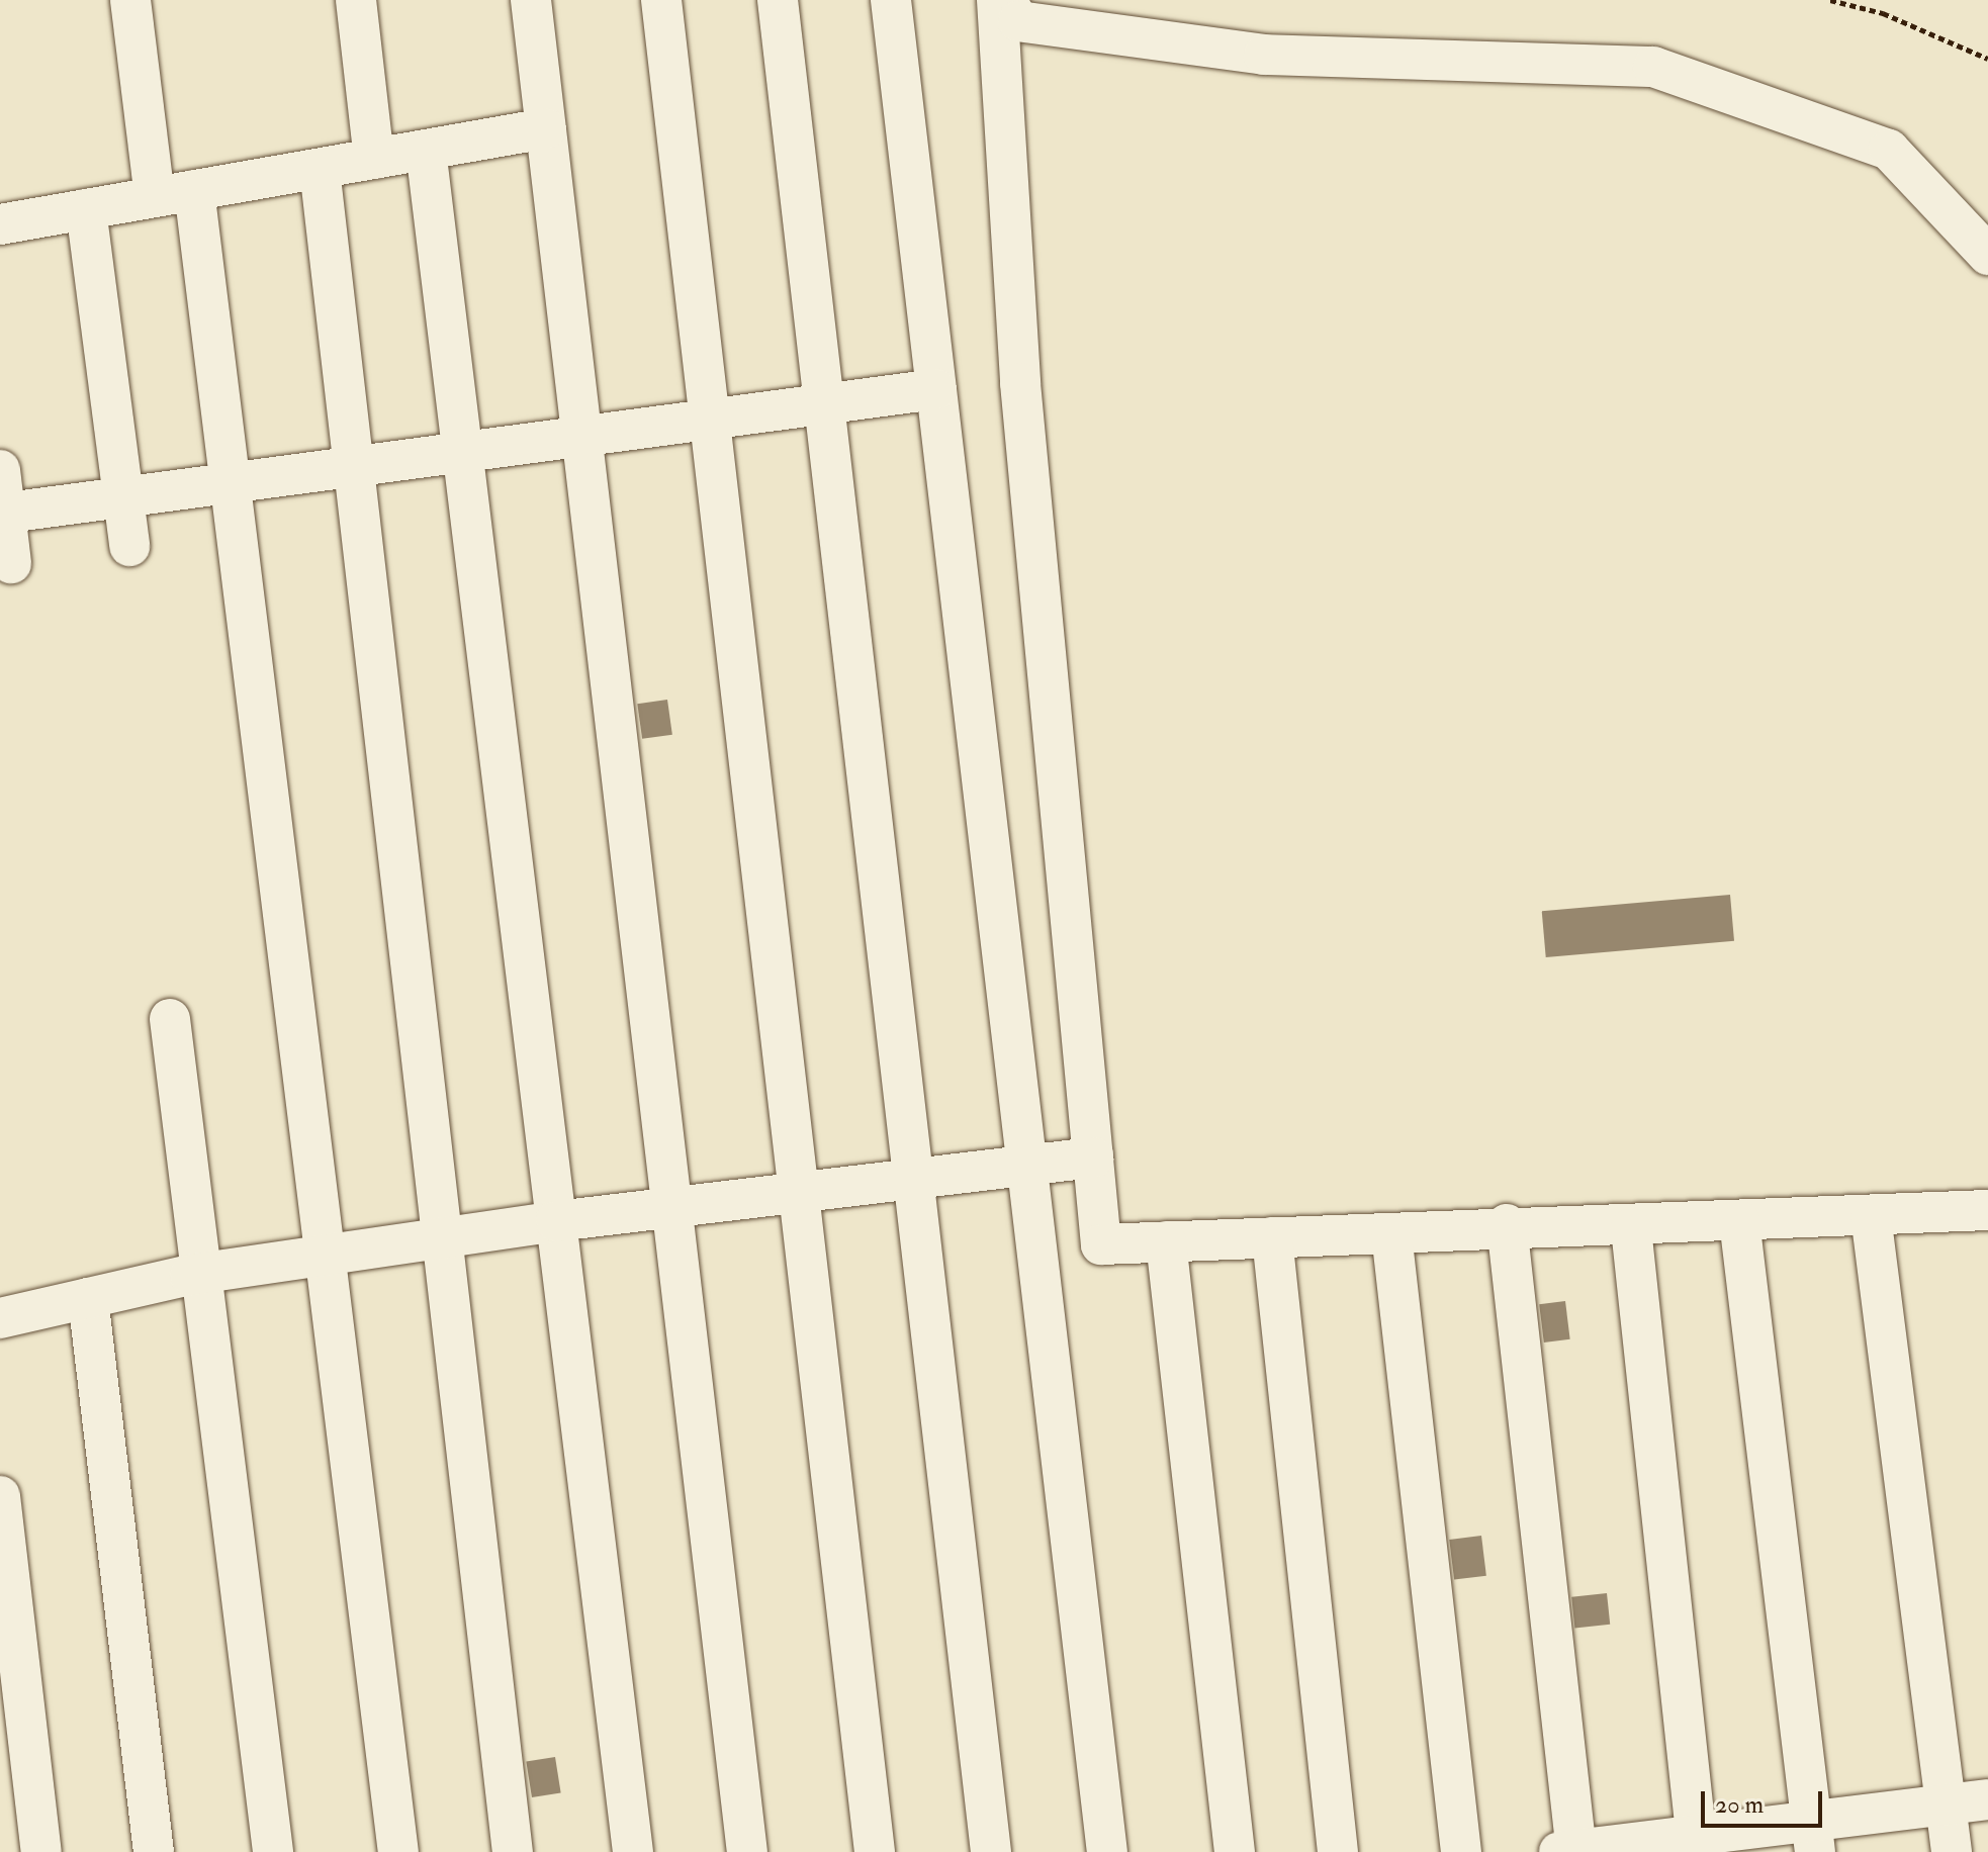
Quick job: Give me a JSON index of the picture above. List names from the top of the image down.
{
  "scale_bar": "20 m"
}
